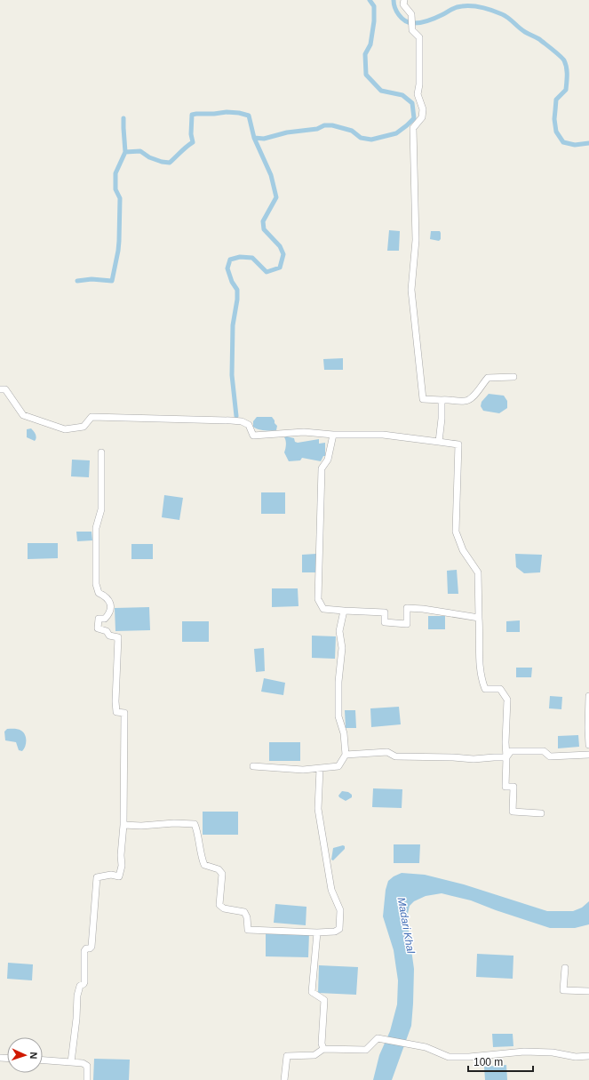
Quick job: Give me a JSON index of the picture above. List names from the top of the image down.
{
  "water": ["Madari Khal"],
  "scale_bar": "100 m",
  "north": "right"
}
